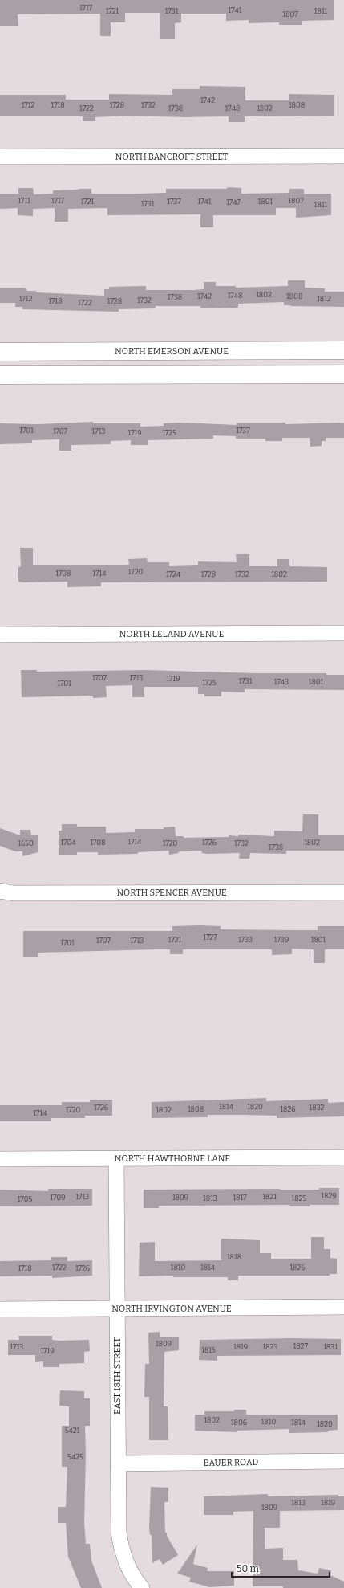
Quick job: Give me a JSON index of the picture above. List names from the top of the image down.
{
  "streets": {
    "main road": ["NORTH EMERSON AVENUE"],
    "street": [
      "NORTH BANCROFT STREET",
      "NORTH LELAND AVENUE",
      "NORTH SPENCER AVENUE",
      "NORTH HAWTHORNE LANE",
      "NORTH IRVINGTON AVENUE",
      "EAST 18TH STREET",
      "BAUER ROAD"
    ]
  },
  "crossings": [
    ["NORTH HAWTHORNE LANE", "EAST 18TH STREET"],
    ["NORTH IRVINGTON AVENUE", "EAST 18TH STREET"],
    ["EAST 18TH STREET", "BAUER ROAD"]
  ],
  "house_numbers": [
    "1717",
    "1741",
    "1721",
    "1731",
    "1811",
    "1807",
    "1742",
    "1712",
    "1718",
    "1728",
    "1732",
    "1808",
    "1722",
    "1738",
    "1748",
    "1802",
    "1711",
    "1717",
    "1807",
    "1721",
    "1737",
    "1741",
    "1801",
    "1747",
    "1731",
    "1811",
    "1802",
    "1748",
    "1742",
    "1808",
    "1738",
    "1712",
    "1812",
    "1732",
    "1718",
    "1728",
    "1722",
    "1701",
    "1737",
    "1707",
    "1713",
    "1719",
    "1725",
    "1720",
    "1708",
    "1714",
    "1724",
    "1728",
    "1732",
    "1802",
    "1707",
    "1713",
    "1719",
    "1731",
    "1743",
    "1801",
    "1725",
    "1701",
    "1714",
    "1704",
    "1708",
    "1726",
    "1802",
    "1650",
    "1720",
    "1732",
    "1738",
    "1727",
    "1721",
    "1733",
    "1739",
    "1801",
    "1707",
    "1713",
    "1701",
    "1814",
    "1820",
    "1726",
    "1832",
    "1808",
    "1826",
    "1720",
    "1802",
    "1714",
    "1829",
    "1713",
    "1821",
    "1709",
    "1809",
    "1817",
    "1813",
    "1825",
    "1705",
    "1818",
    "1722",
    "1810",
    "1814",
    "1826",
    "1718",
    "1726",
    "1809",
    "1827",
    "1713",
    "1819",
    "1823",
    "1831",
    "1815",
    "1719",
    "1802",
    "1810",
    "1806",
    "1814",
    "1820",
    "5421",
    "5425",
    "1813",
    "1819",
    "1809"
  ],
  "scale_bar": "50 m"
}
